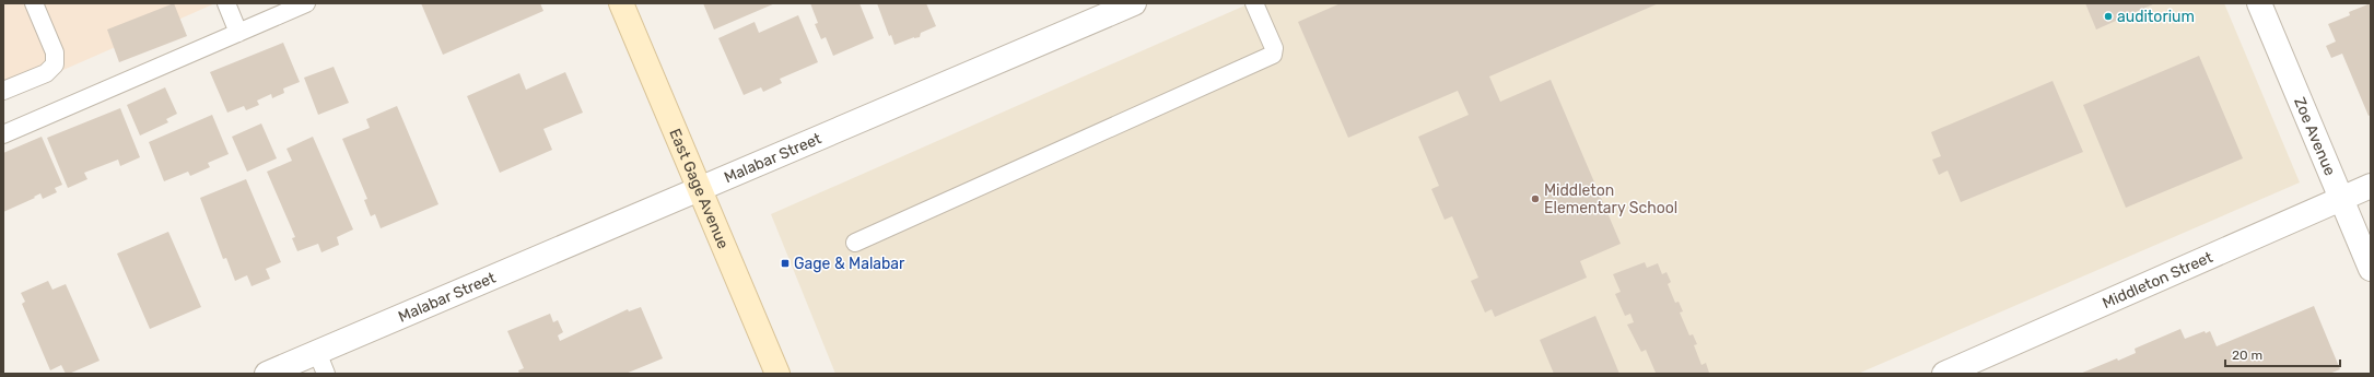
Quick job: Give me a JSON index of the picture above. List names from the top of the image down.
{
  "streets": {
    "main road": ["East Gage Avenue"],
    "street": ["Zoe Avenue", "Malabar Street", "Middleton Street"]
  },
  "crossings": [
    ["Zoe Avenue", "Middleton Street"],
    ["Malabar Street", "East Gage Avenue"]
  ],
  "places": {
    "other": ["auditorium", "Middleton Elementary School"],
    "transit": ["Gage & Malabar"]
  },
  "scale_bar": "20 m"
}
